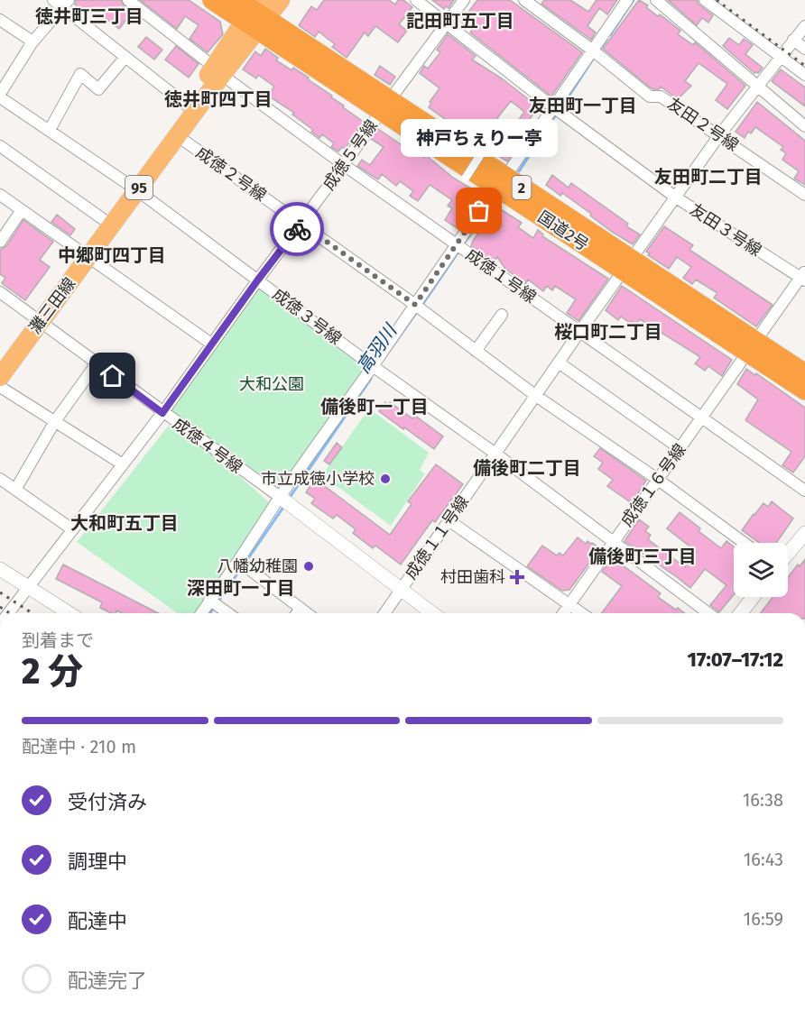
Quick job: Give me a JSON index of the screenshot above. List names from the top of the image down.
{
  "streets": {
    "highway": ["2", "国道2号"],
    "main road": ["95", "灘三田線"],
    "street": [
      "友田２号線",
      "成徳５号線",
      "成徳２号線",
      "友田３号線",
      "成徳１号線",
      "成徳３号線",
      "成徳４号線",
      "成徳１６号線",
      "成徳１１号線"
    ]
  },
  "crossings": [
    ["友田２号線", "成徳１１号線"],
    ["成徳５号線", "成徳２号線"],
    ["成徳５号線", "友田３号線"],
    ["成徳５号線", "国道2号"],
    ["成徳５号線", "成徳１号線"],
    ["成徳５号線", "成徳３号線"],
    ["成徳５号線", "成徳４号線"],
    ["成徳２号線", "灘三田線"],
    ["成徳２号線", "成徳１６号線"],
    ["成徳２号線", "成徳１１号線"],
    ["友田３号線", "成徳１６号線"],
    ["友田３号線", "成徳１１号線"],
    ["国道2号", "灘三田線"],
    ["国道2号", "成徳１６号線"],
    ["国道2号", "成徳１１号線"],
    ["成徳１号線", "灘三田線"],
    ["成徳１号線", "成徳１６号線"],
    ["成徳１号線", "成徳１１号線"],
    ["灘三田線", "成徳３号線"],
    ["灘三田線", "成徳４号線"],
    ["成徳３号線", "成徳１１号線"],
    ["成徳４号線", "成徳１１号線"]
  ],
  "districts": [
    "徳井町三丁目",
    "記田町五丁目",
    "徳井町四丁目",
    "友田町一丁目",
    "友田町二丁目",
    "中郷町四丁目",
    "桜口町二丁目",
    "備後町一丁目",
    "備後町二丁目",
    "大和町五丁目",
    "備後町三丁目",
    "深田町一丁目"
  ],
  "water": ["高羽川"],
  "parks": ["大和公園"],
  "places": {
    "other": ["神戸ちぇりー亭", "市立成徳小学校", "八幡幼稚園"],
    "health": ["村田歯科"]
  },
  "page": {
    "bubble": "神戸ちぇりー亭",
    "heading": ["2 分", "到着まで", "17:07–17:12"],
    "bar": "配達中 · 210 m",
    "list": [
      ["受付済み", "16:38"],
      ["調理中", "16:43"],
      ["配達中", "16:59"],
      "配達完了"
    ]
  }
}
